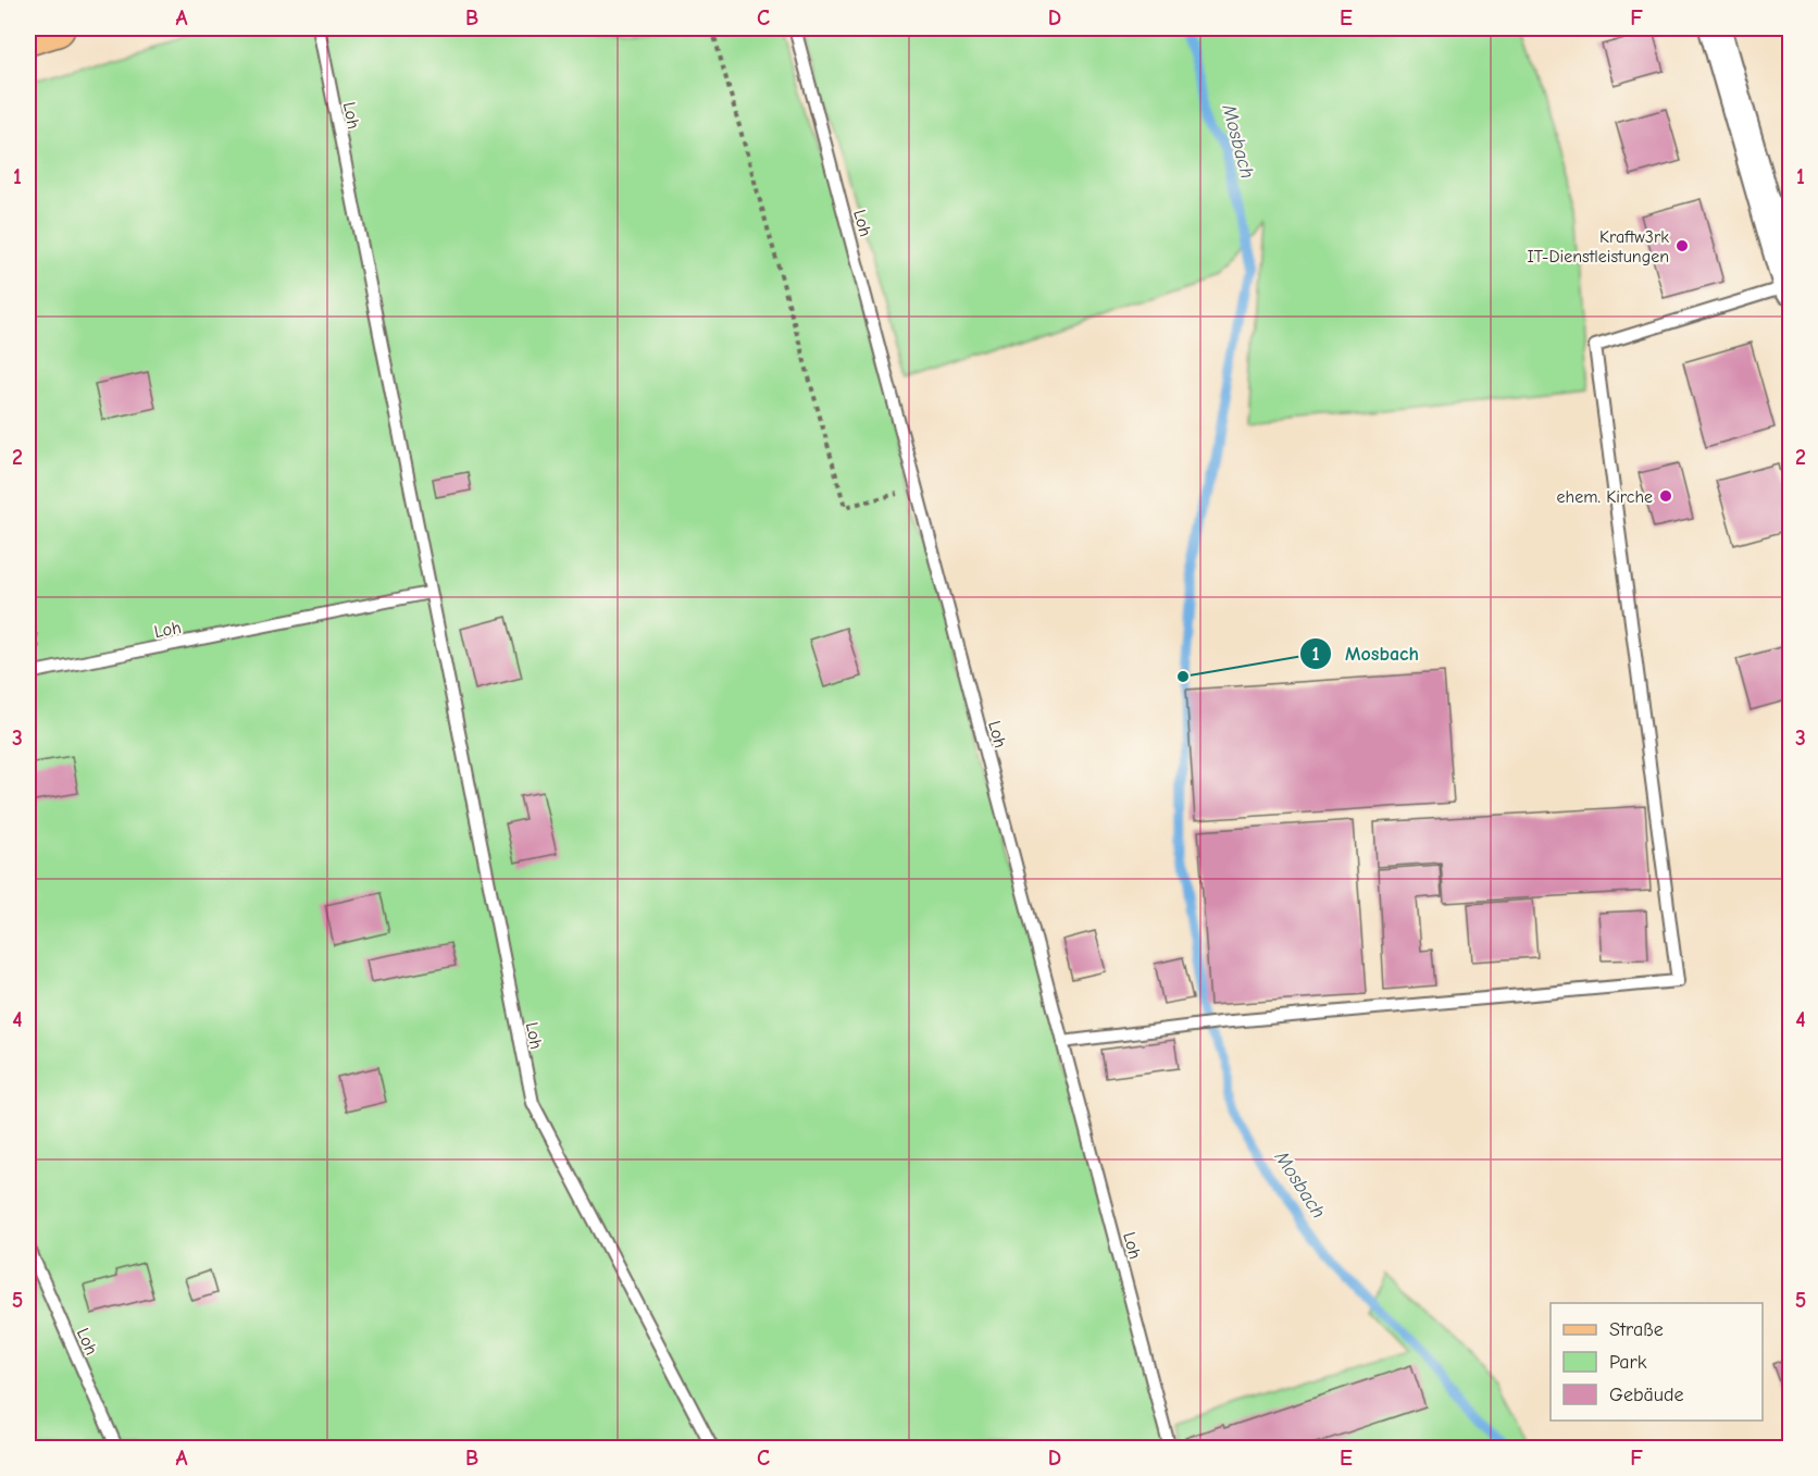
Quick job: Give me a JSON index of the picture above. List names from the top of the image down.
{
  "streets": {
    "lane": ["Loh"]
  },
  "water": ["Mosbach"],
  "places": ["Kraftw3rk IT-Dienstleistungen", "ehem. Kirche", "Mosbach"],
  "legend": ["Straße", "Park", "Gebäude"],
  "grid": {
    "columns": [
      "A",
      "B",
      "C",
      "D",
      "E",
      "F"
    ],
    "rows": [
      "1",
      "2",
      "3",
      "4",
      "5"
    ]
  }
}
